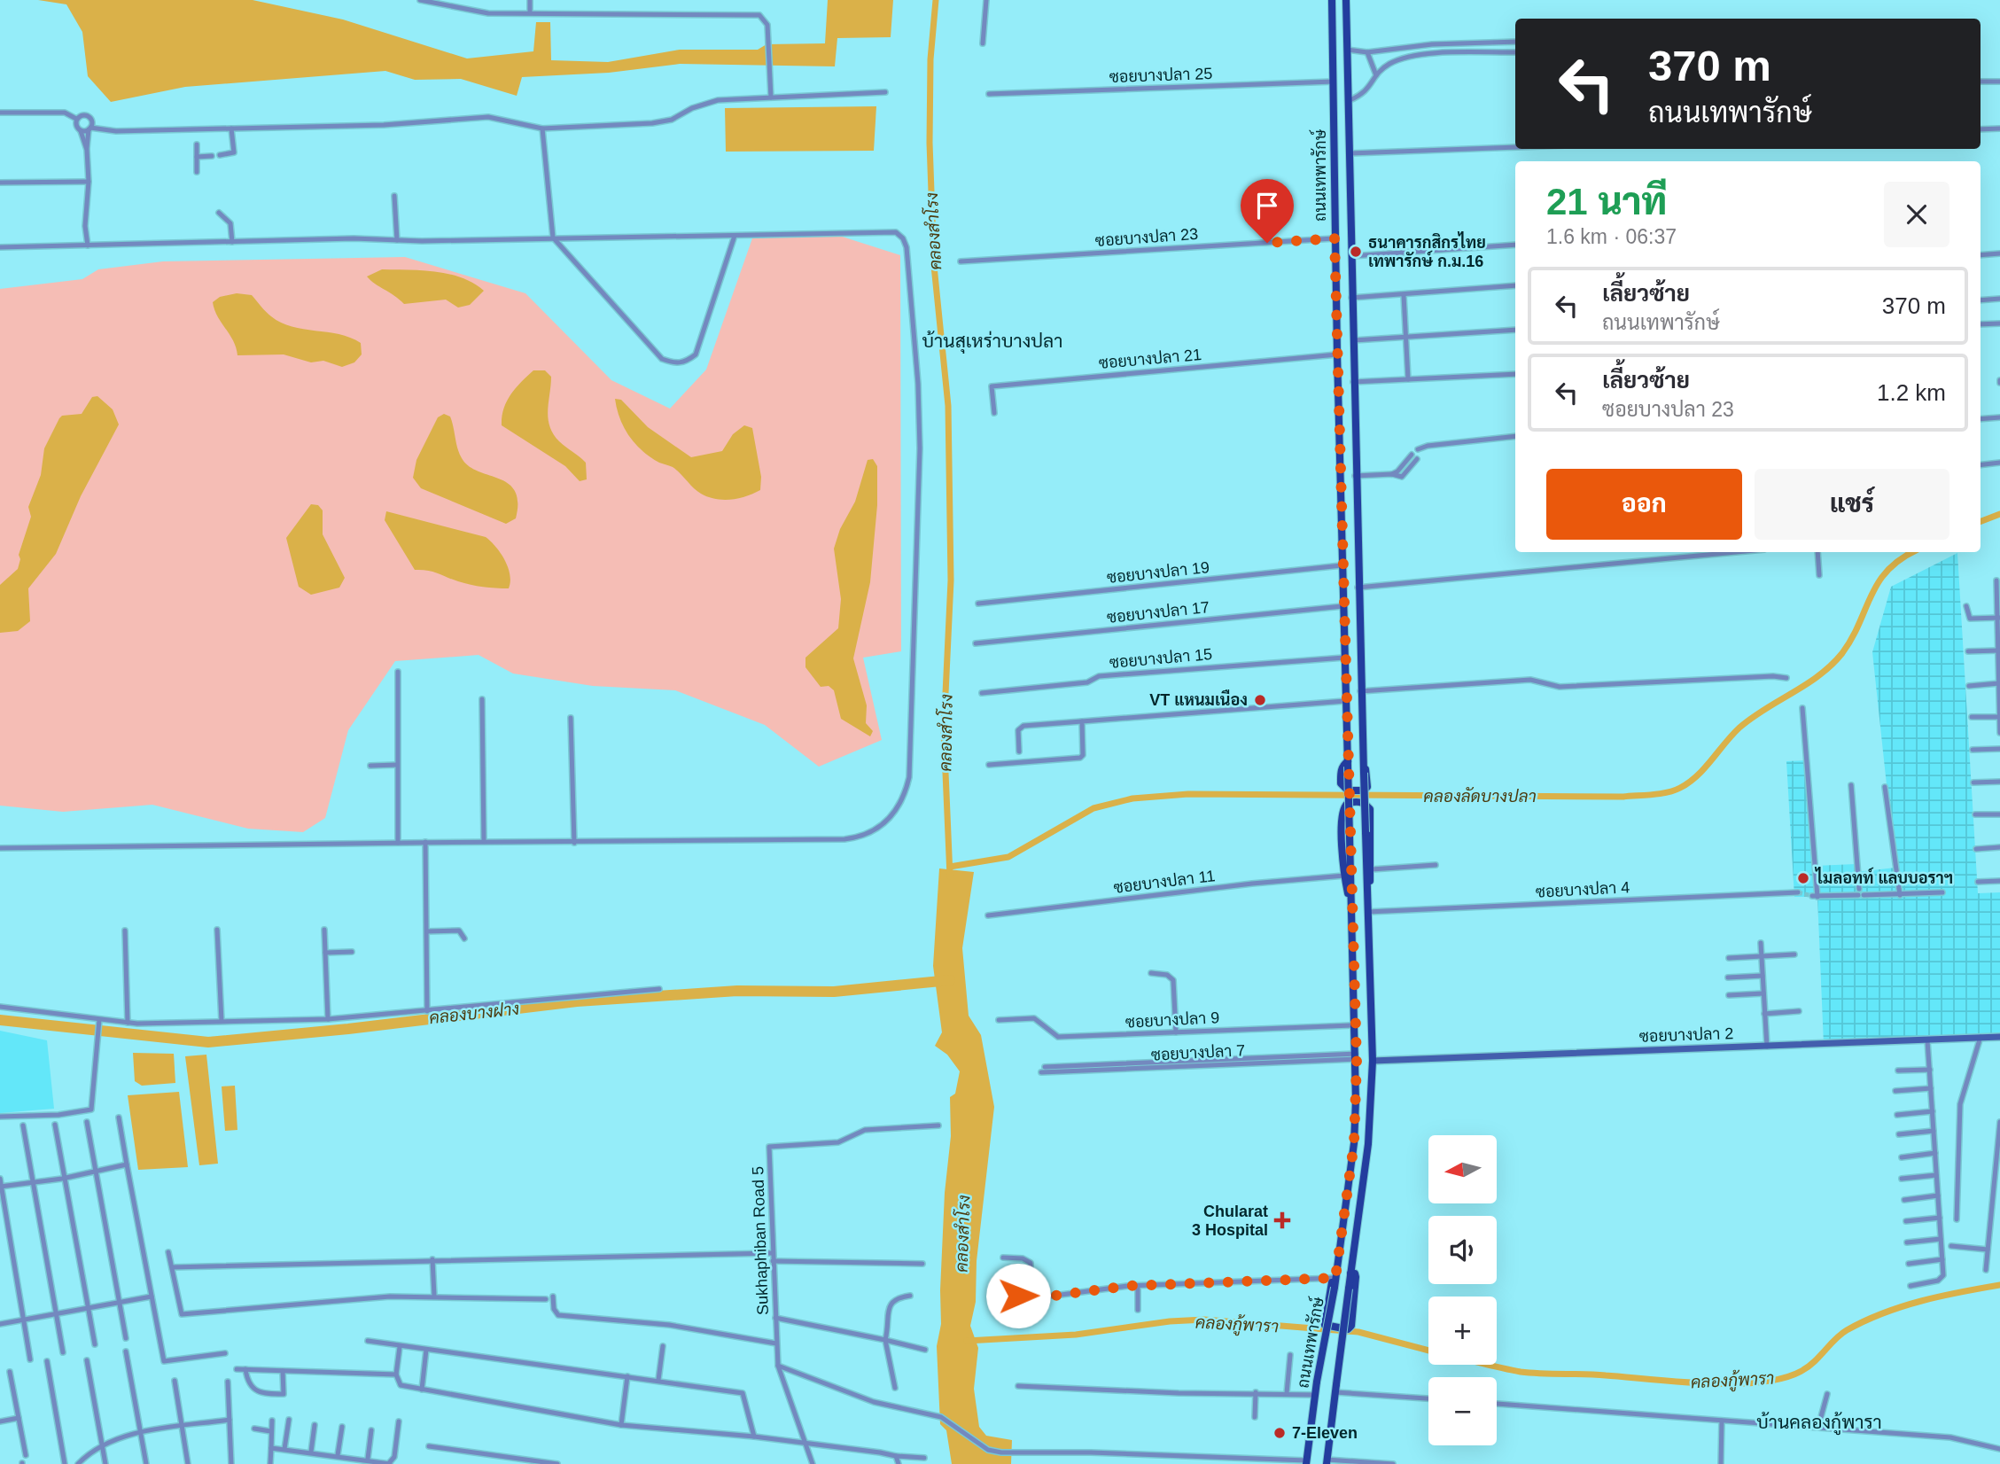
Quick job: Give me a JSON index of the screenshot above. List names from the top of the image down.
{
  "streets": {
    "main road": ["ถนนเทพารักษ์"],
    "street": [
      "ซอยบางปลา 25",
      "ซอยบางปลา 23",
      "ซอยบางปลา 21",
      "ซอยบางปลา 19",
      "ซอยบางปลา 17",
      "ซอยบางปลา 15",
      "ซอยบางปลา 11",
      "ซอยบางปลา 4",
      "ซอยบางปลา 9",
      "ซอยบางปลา 2",
      "ซอยบางปลา 7",
      "Sukhaphiban Road 5"
    ]
  },
  "crossings": [
    ["ซอยบางปลา 25", "ถนนเทพารักษ์"],
    ["ถนนเทพารักษ์", "ซอยบางปลา 23"],
    ["ถนนเทพารักษ์", "ซอยบางปลา 21"],
    ["ถนนเทพารักษ์", "ซอยบางปลา 19"],
    ["ถนนเทพารักษ์", "ซอยบางปลา 17"],
    ["ถนนเทพารักษ์", "ซอยบางปลา 15"],
    ["ถนนเทพารักษ์", "ซอยบางปลา 4"],
    ["ถนนเทพารักษ์", "ซอยบางปลา 9"],
    ["ถนนเทพารักษ์", "ซอยบางปลา 2"],
    ["ถนนเทพารักษ์", "ซอยบางปลา 7"]
  ],
  "districts": ["บ้านสุเหร่าบางปลา", "บ้านคลองกู้พารา"],
  "water": [
    "คลองสำโรง",
    "คลองลัดบางปลา",
    "คลองบางฝาง",
    "คลองกู้พารา"
  ],
  "places": {
    "other": [
      "ธนาคารกสิกรไทย เทพารักษ์ ก.ม.16",
      "VT แหนมเนือง",
      "ไมลอทท์ แลบบอราฯ",
      "7-Eleven"
    ],
    "health": ["Chularat 3 Hospital"]
  },
  "north": "left",
  "page": {
    "turn": ["370 m", "ถนนเทพารักษ์"],
    "heading": ["21 นาที", "1.6 km · 06:37"],
    "list": [
      {
        "name": "เลี้ยวซ้าย",
        "note": "ถนนเทพารักษ์",
        "value": "370 m"
      },
      {
        "name": "เลี้ยวซ้าย",
        "note": "ซอยบางปลา 23",
        "value": "1.2 km"
      }
    ],
    "buttons": ["ออก", "แชร์"],
    "map_buttons": ["+", "−"]
  }
}
